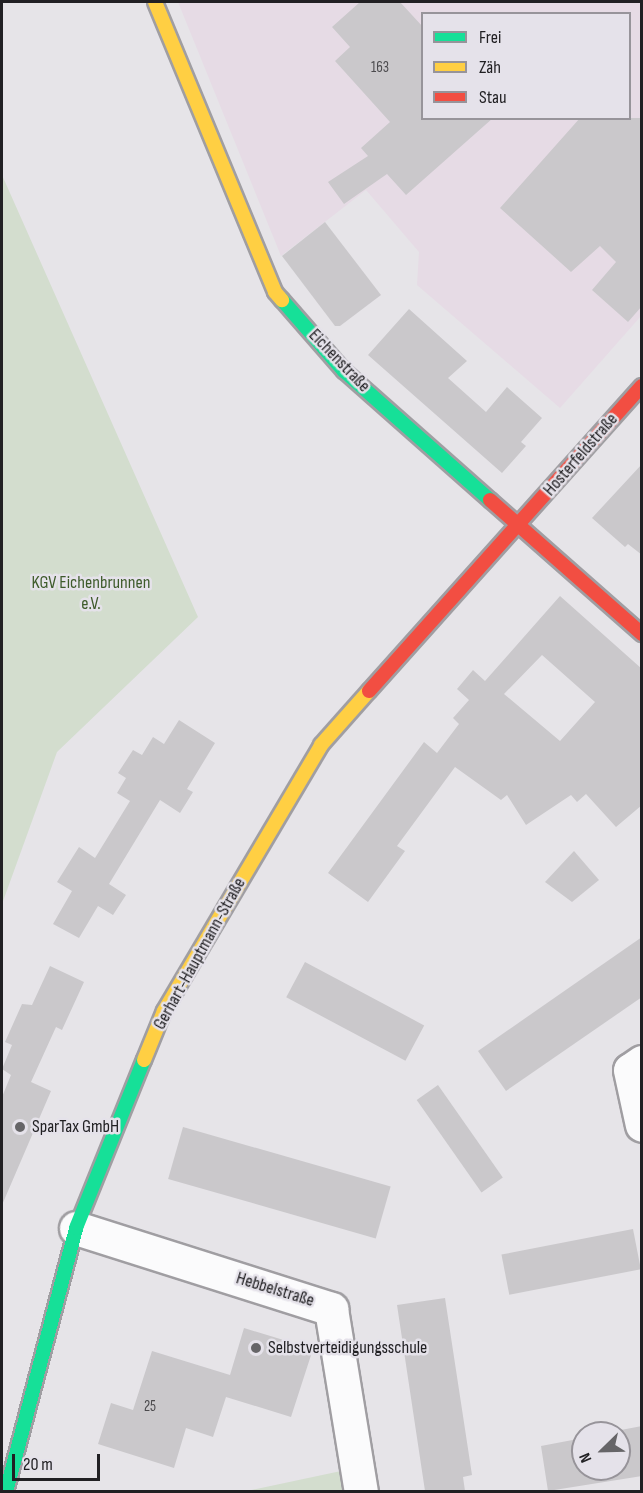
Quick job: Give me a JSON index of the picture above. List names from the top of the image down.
{
  "streets": {
    "street": [
      "Eichenstraße",
      "Hosterfeldstraße",
      "Gerhart-Hauptmann-Straße",
      "Hebbelstraße"
    ]
  },
  "crossings": [
    ["Eichenstraße", "Hosterfeldstraße"],
    ["Eichenstraße", "Gerhart-Hauptmann-Straße"],
    ["Hosterfeldstraße", "Gerhart-Hauptmann-Straße"],
    ["Gerhart-Hauptmann-Straße", "Hebbelstraße"]
  ],
  "parks": ["KGV Eichenbrunnen e.V."],
  "places": ["SparTax GmbH", "Selbstverteidigungsschule"],
  "house_numbers": ["163", "25"],
  "legend": ["Frei", "Zäh", "Stau"],
  "scale_bar": "20 m",
  "north": "bottom left"
}
